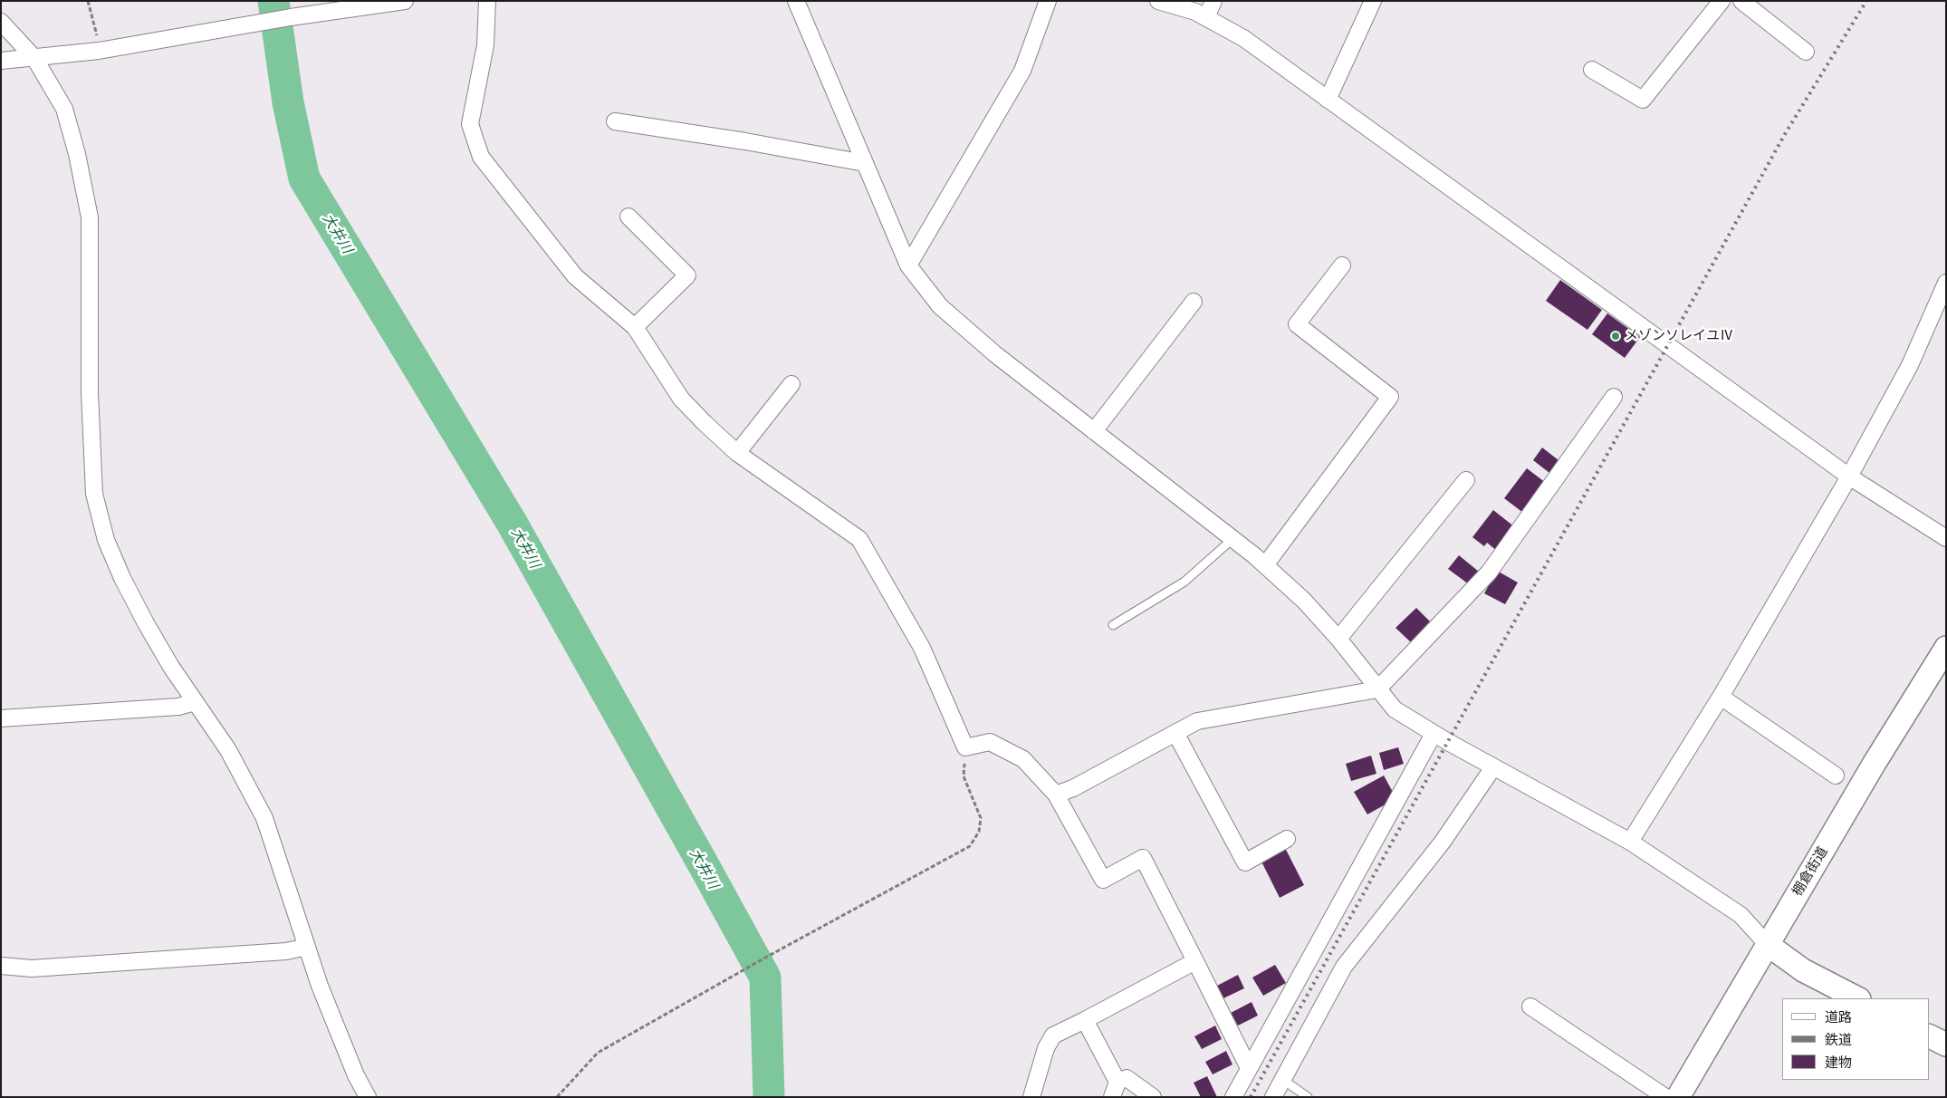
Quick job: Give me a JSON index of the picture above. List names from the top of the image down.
{
  "streets": {
    "street": ["棚倉街道"]
  },
  "water": ["大井川"],
  "places": ["メゾンソレイユⅣ"],
  "legend": ["道路", "鉄道", "建物"]
}
